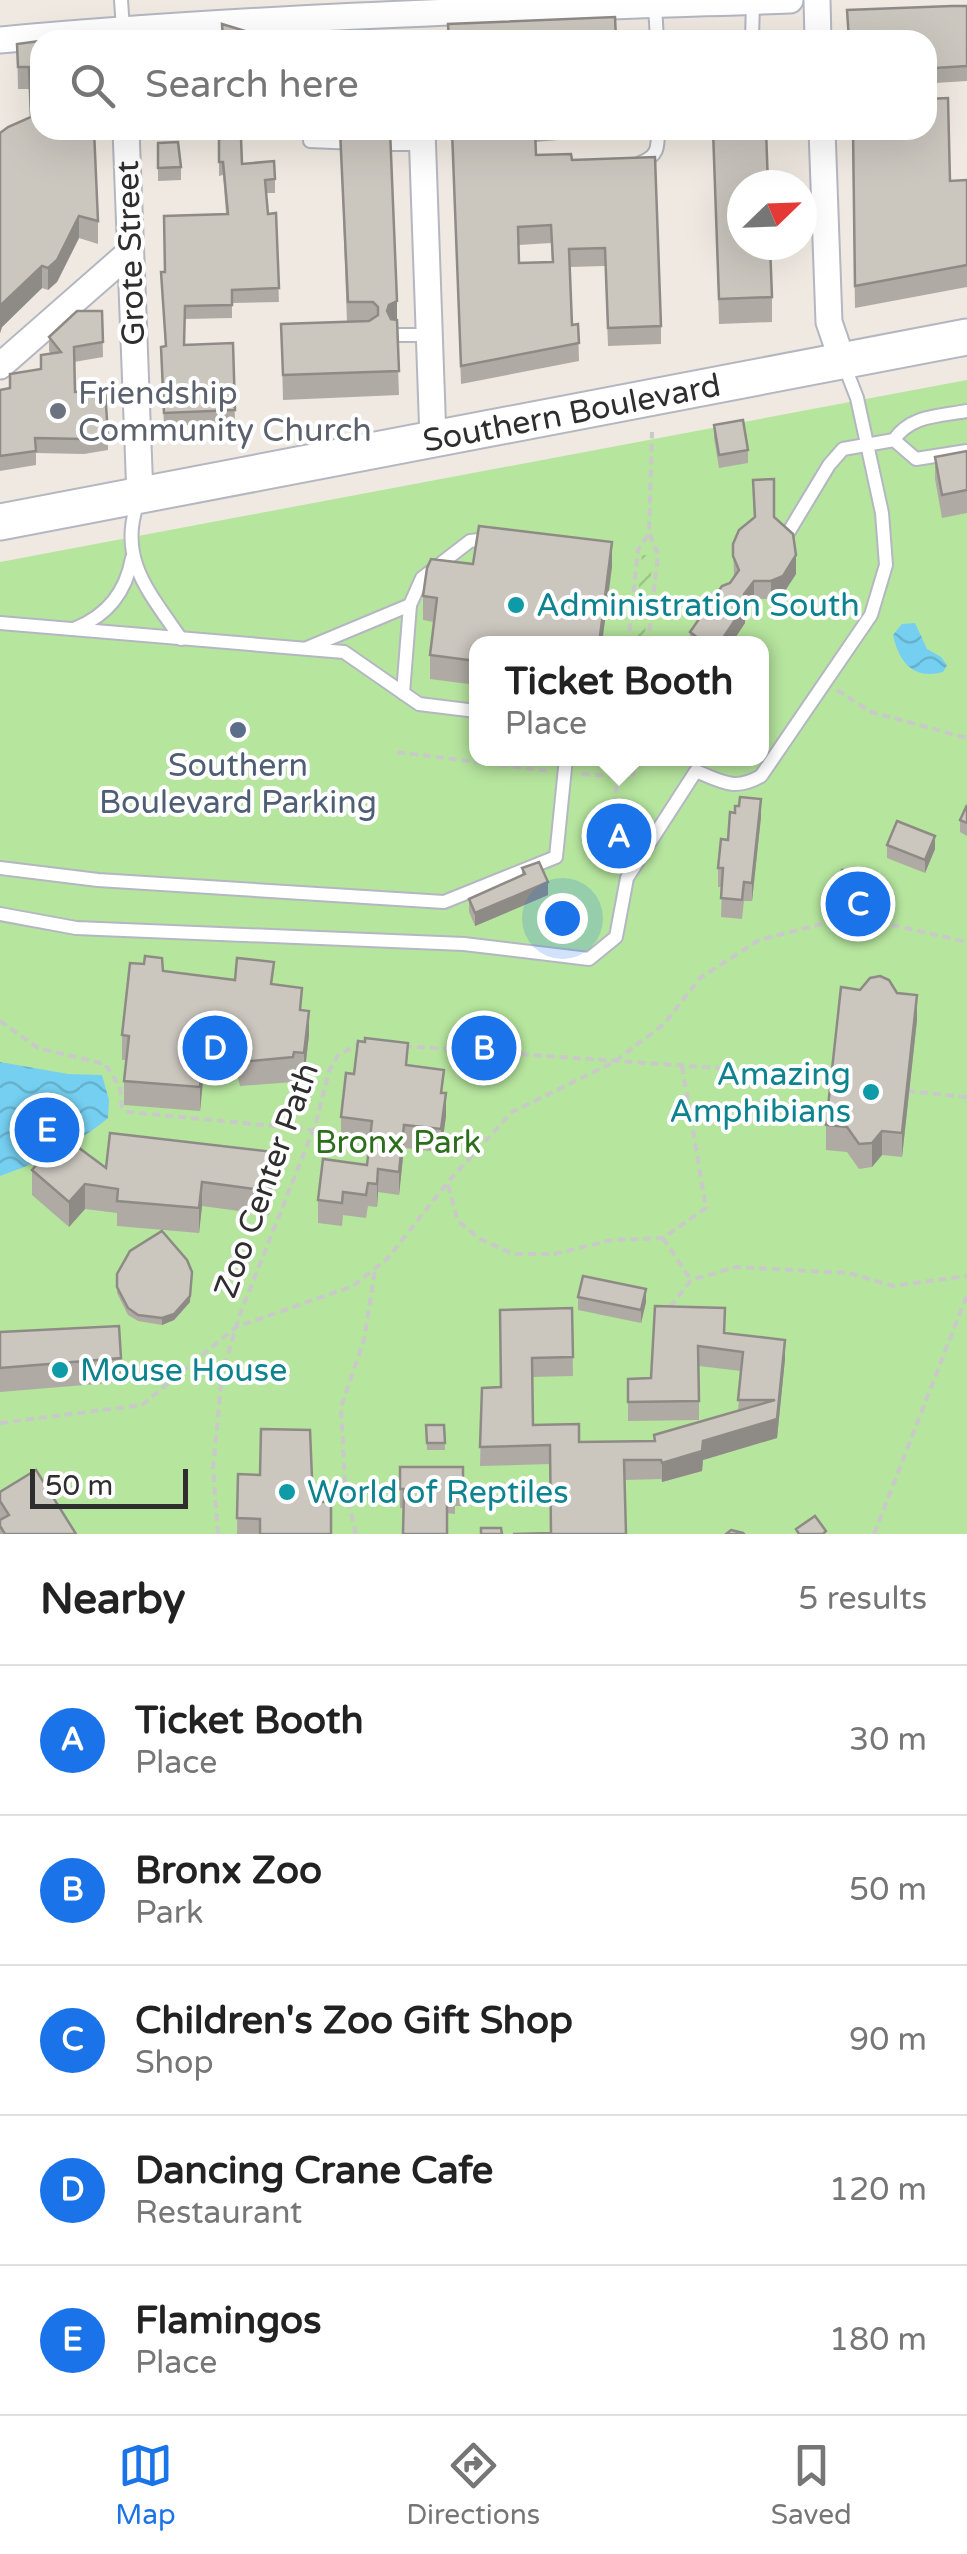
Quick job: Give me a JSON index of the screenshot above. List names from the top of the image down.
{
  "streets": {
    "main road": ["Southern Boulevard"],
    "street": ["Grote Street"],
    "path": ["Zoo Center Path"]
  },
  "crossings": [
    ["Grote Street", "Southern Boulevard"]
  ],
  "parks": ["Bronx Park"],
  "places": [
    "Friendship Community Church",
    "Administration South",
    "Southern Boulevard Parking",
    "Amazing Amphibians",
    "Mouse House",
    "World of Reptiles"
  ],
  "scale_bar": "50 m",
  "north": "top right",
  "page": {
    "search": "Search here",
    "popup": ["Ticket Booth", "Place"],
    "pins": [
      "A",
      "C",
      "B",
      "D",
      "E"
    ],
    "scale": "50 m",
    "heading": ["Nearby", "5 results"],
    "list": [
      {
        "mark": "A",
        "name": "Ticket Booth",
        "note": "Place",
        "value": "30 m"
      },
      {
        "mark": "B",
        "name": "Bronx Zoo",
        "note": "Park",
        "value": "50 m"
      },
      {
        "mark": "C",
        "name": "Children's Zoo Gift Shop",
        "note": "Shop",
        "value": "90 m"
      },
      {
        "mark": "D",
        "name": "Dancing Crane Cafe",
        "note": "Restaurant",
        "value": "120 m"
      },
      {
        "mark": "E",
        "name": "Flamingos",
        "note": "Place",
        "value": "180 m"
      }
    ],
    "nav": ["Map", "Directions", "Saved"]
  }
}
